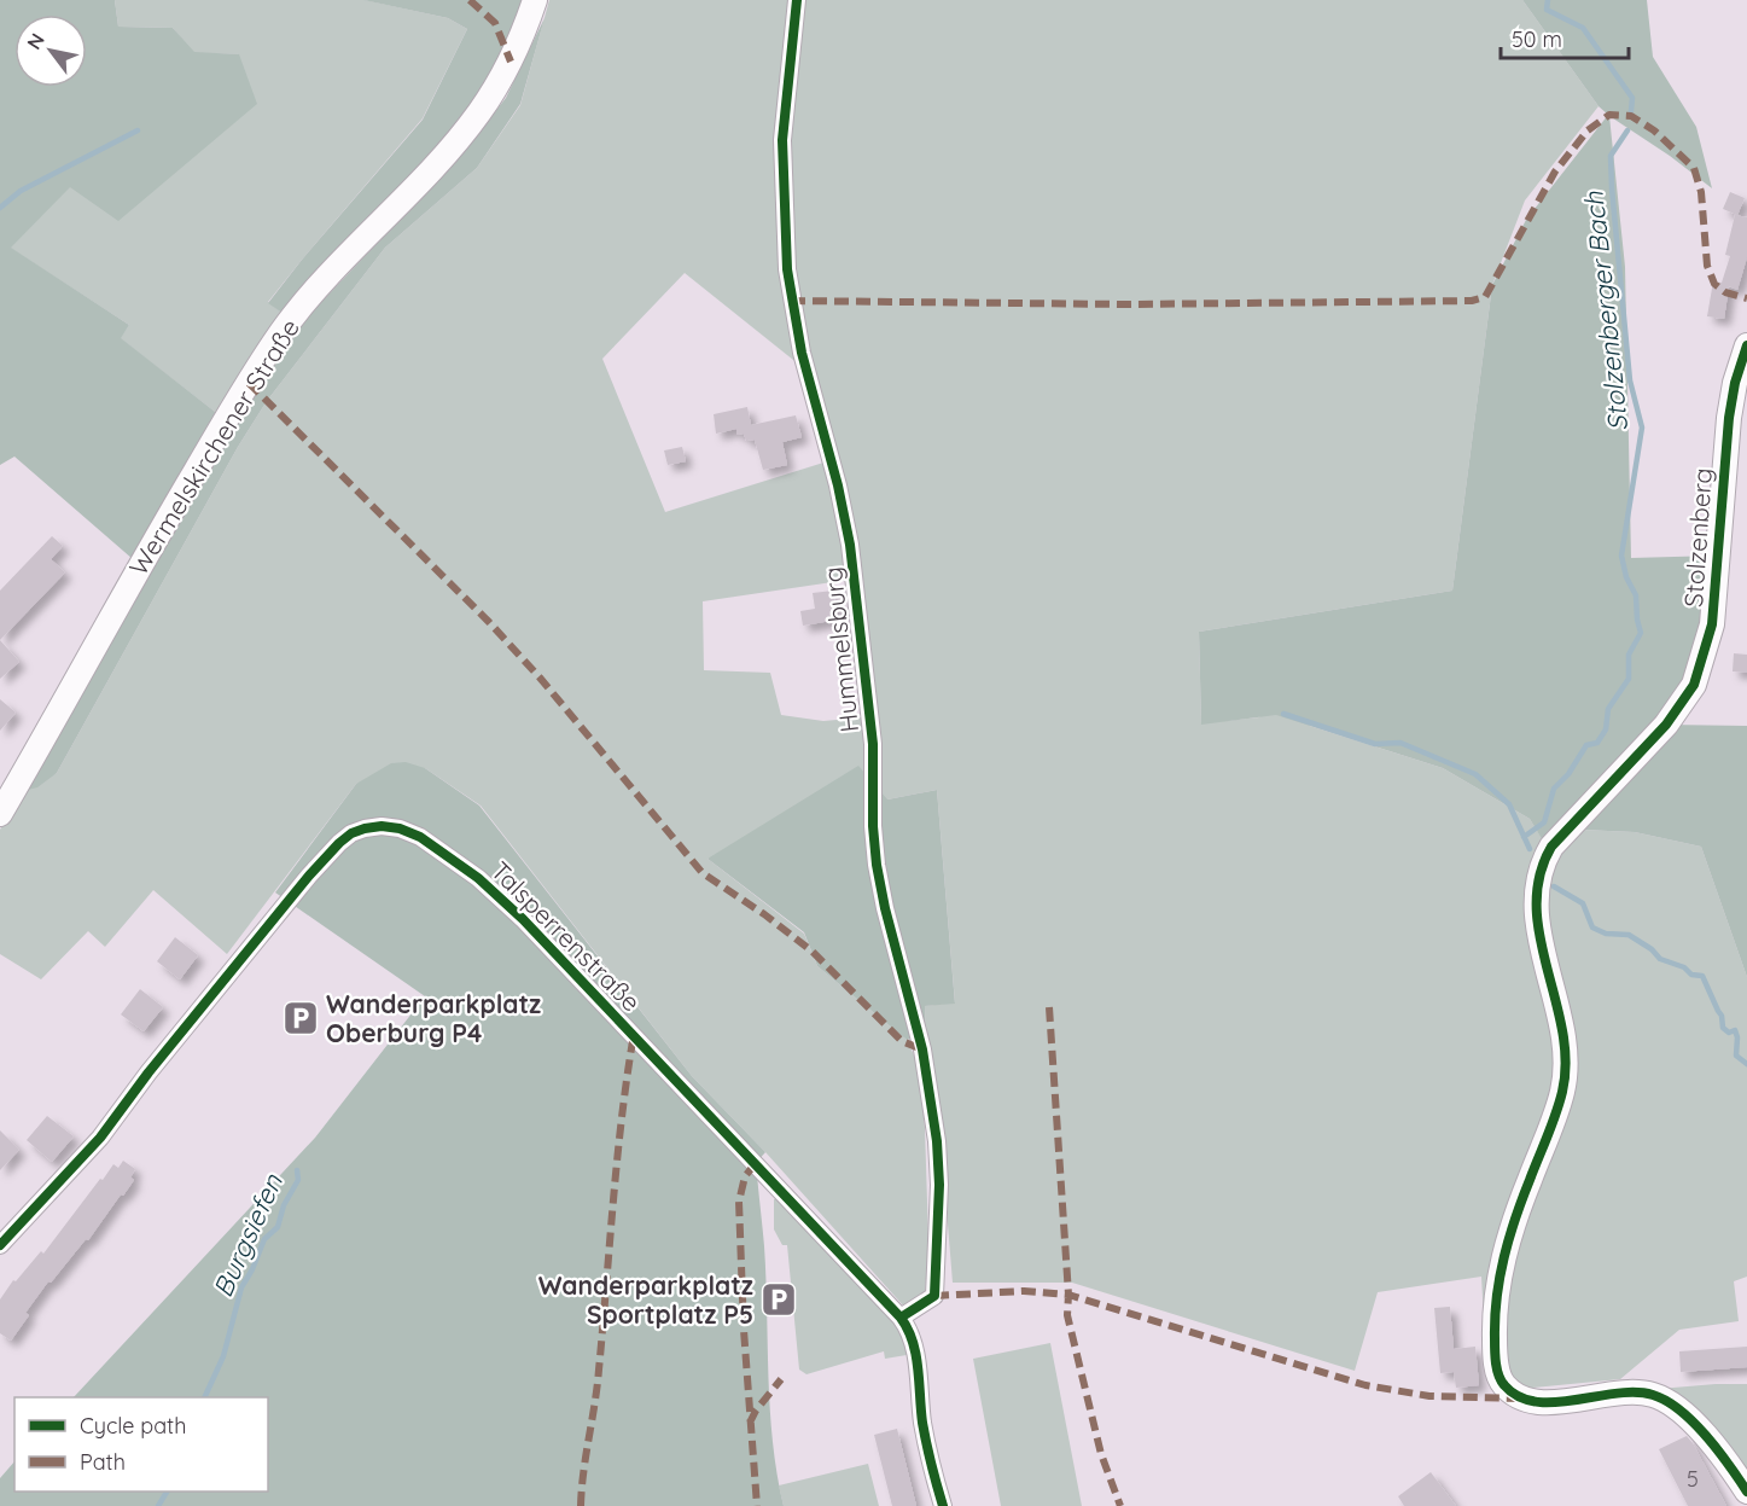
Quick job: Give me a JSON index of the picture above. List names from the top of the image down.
{
  "streets": {
    "street": [
      "Wermelskirchener Straße",
      "Stolzenberg",
      "Hummelsburg",
      "Talsperrenstraße"
    ]
  },
  "crossings": [
    ["Hummelsburg", "Talsperrenstraße"]
  ],
  "water": ["Stolzenberger Bach", "Burgsiefen"],
  "places": {
    "parking": ["Wanderparkplatz Oberburg P4", "Wanderparkplatz Sportplatz P5"]
  },
  "house_numbers": ["5"],
  "legend": ["Cycle path", "Path"],
  "scale_bar": "50 m",
  "north": "top left"
}
